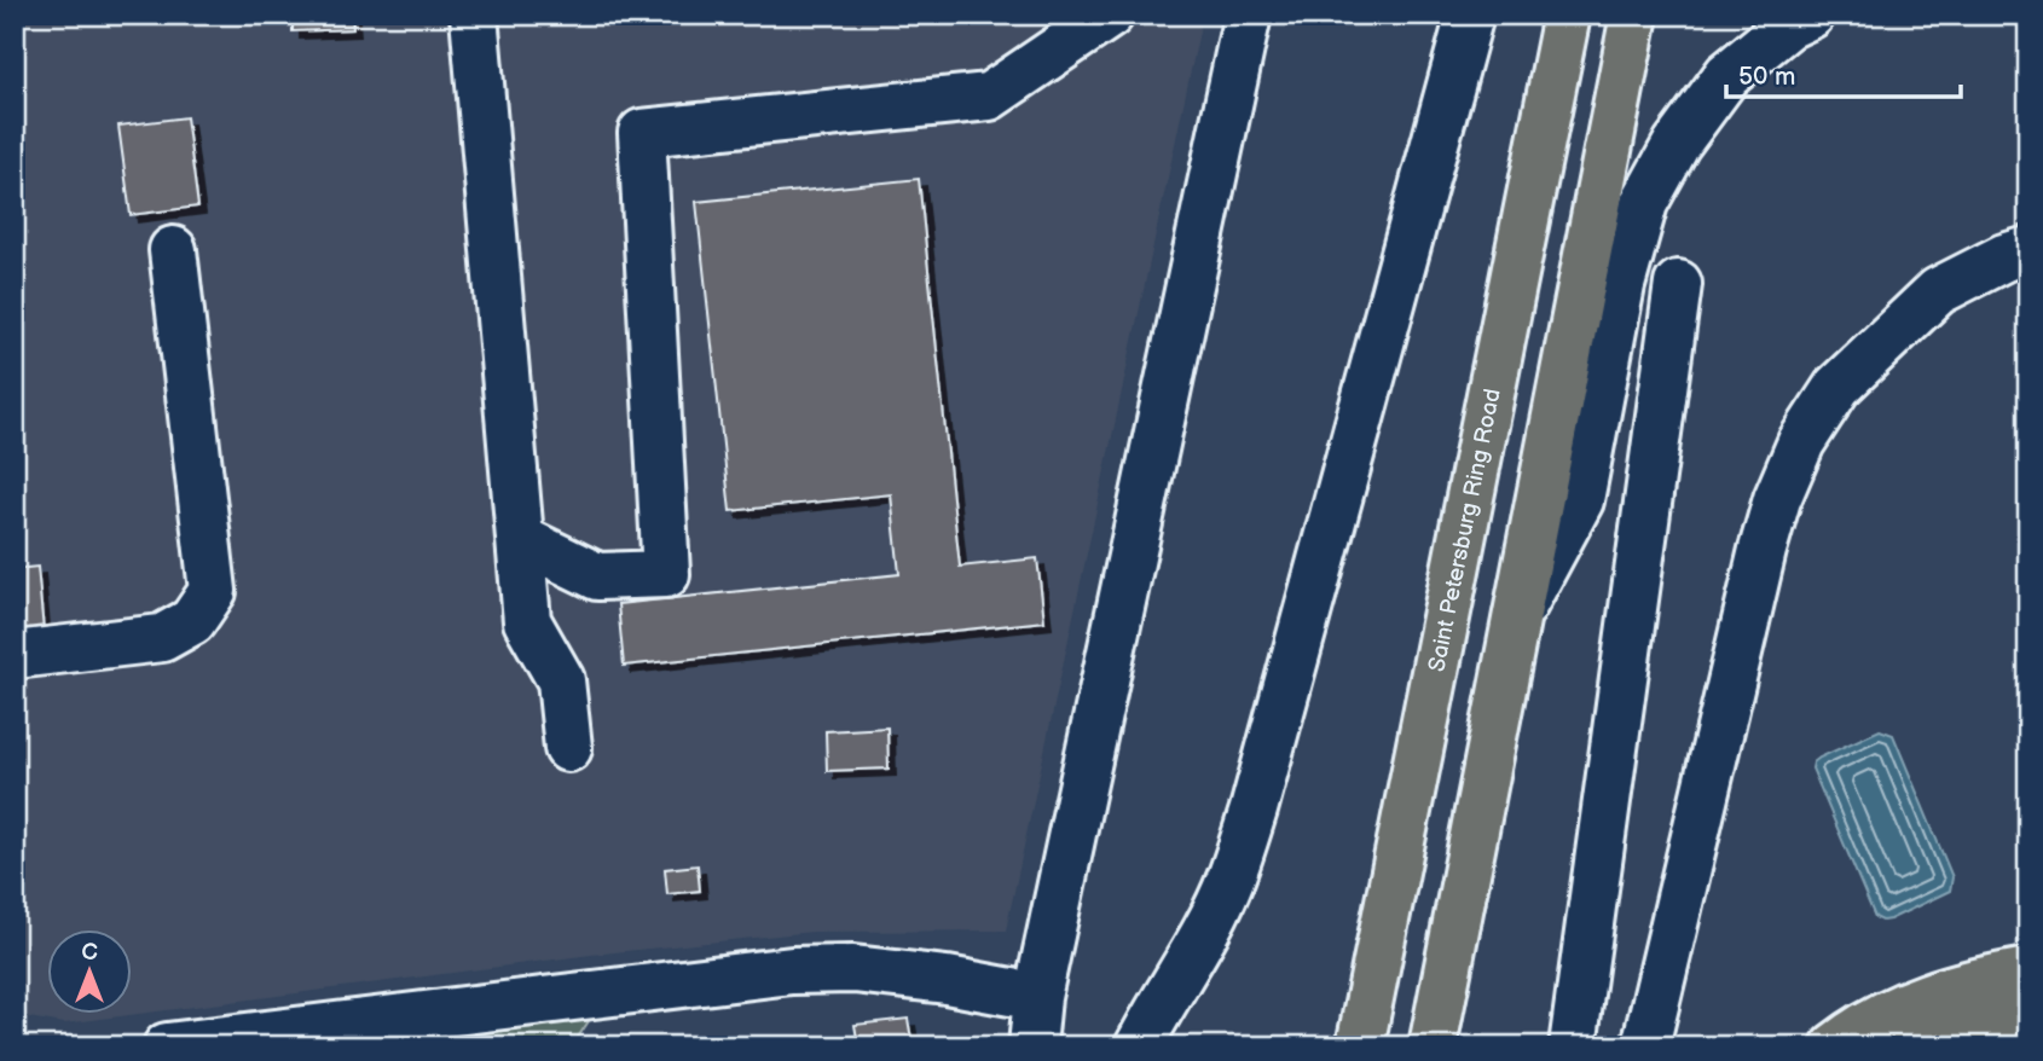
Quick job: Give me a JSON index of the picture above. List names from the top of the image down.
{
  "streets": {
    "main road": ["Saint Petersburg Ring Road"]
  },
  "scale_bar": "50 m",
  "north": "top"
}
